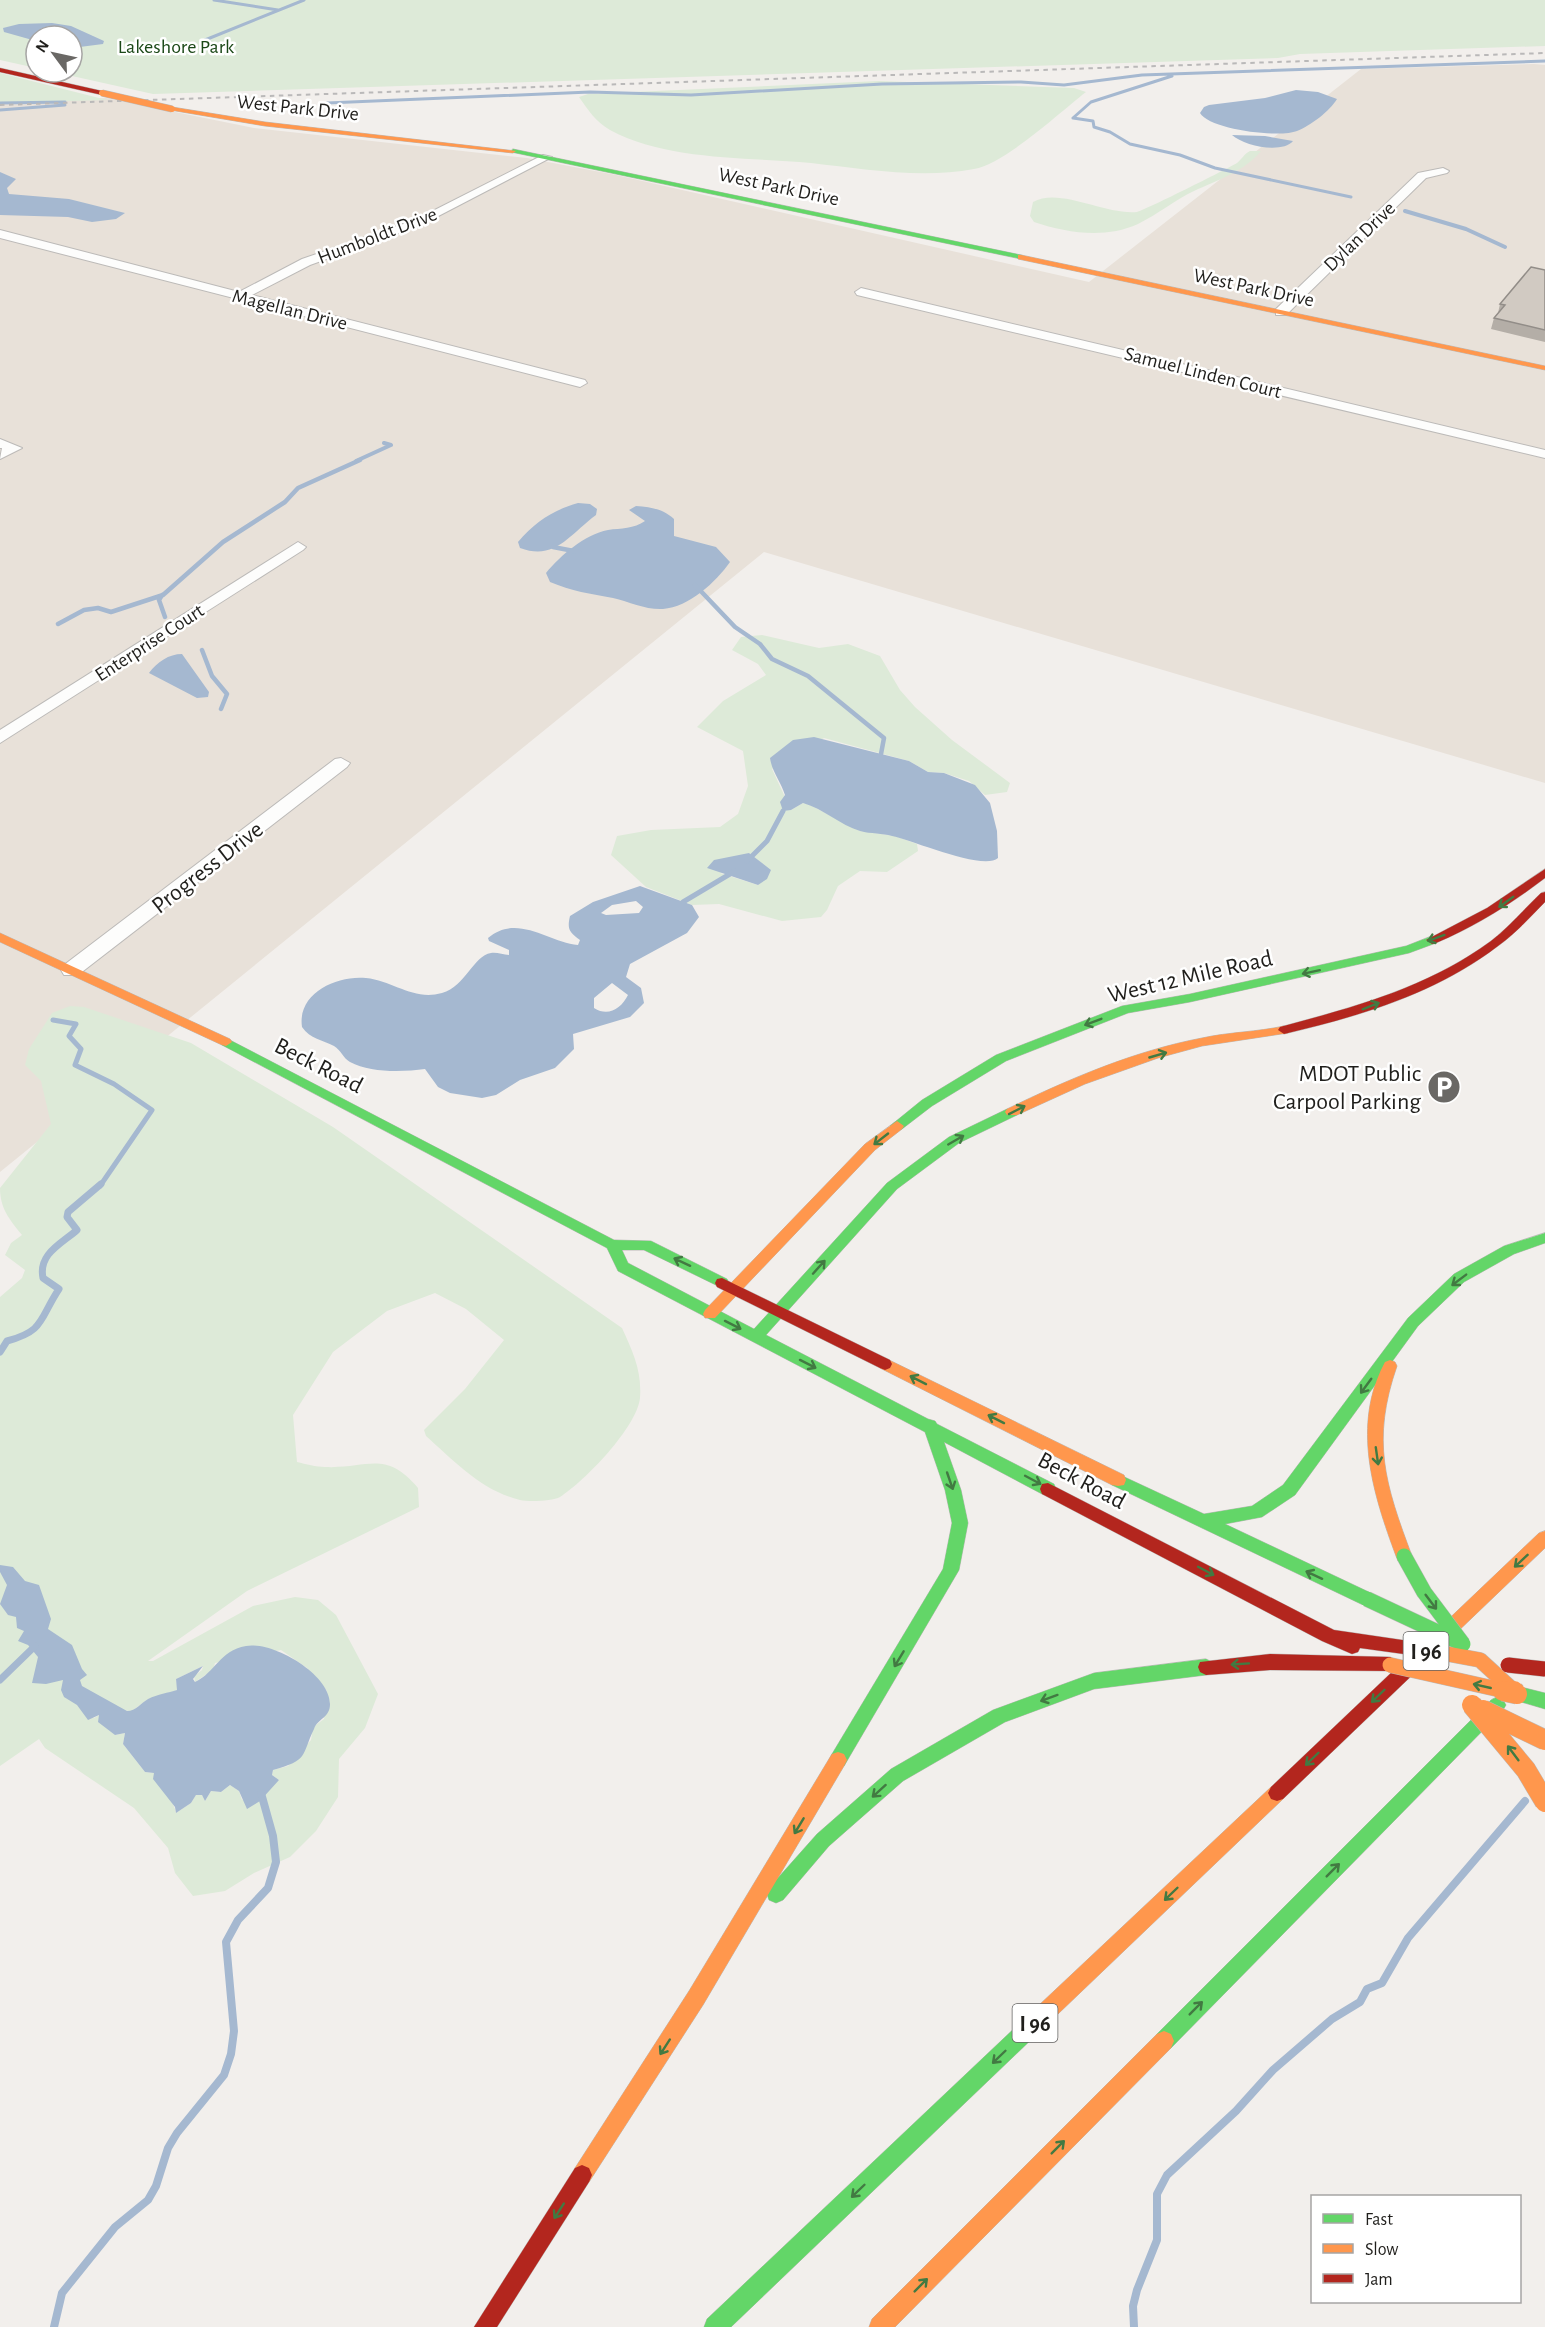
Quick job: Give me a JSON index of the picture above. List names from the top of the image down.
{
  "streets": {
    "main road": [
      "West Park Drive",
      "West 12 Mile Road",
      "Beck Road",
      "I 96"
    ],
    "street": [
      "Humboldt Drive",
      "Dylan Drive",
      "Magellan Drive",
      "Samuel Linden Court",
      "Enterprise Court",
      "Progress Drive"
    ]
  },
  "crossings": [
    ["West Park Drive", "Humboldt Drive"],
    ["West Park Drive", "Dylan Drive"],
    ["Humboldt Drive", "Magellan Drive"],
    ["Progress Drive", "Beck Road"],
    ["West 12 Mile Road", "Beck Road"]
  ],
  "parks": ["Lakeshore Park"],
  "places": {
    "parking": ["MDOT Public Carpool Parking"]
  },
  "legend": ["Fast", "Slow", "Jam"],
  "north": "top left"
}
